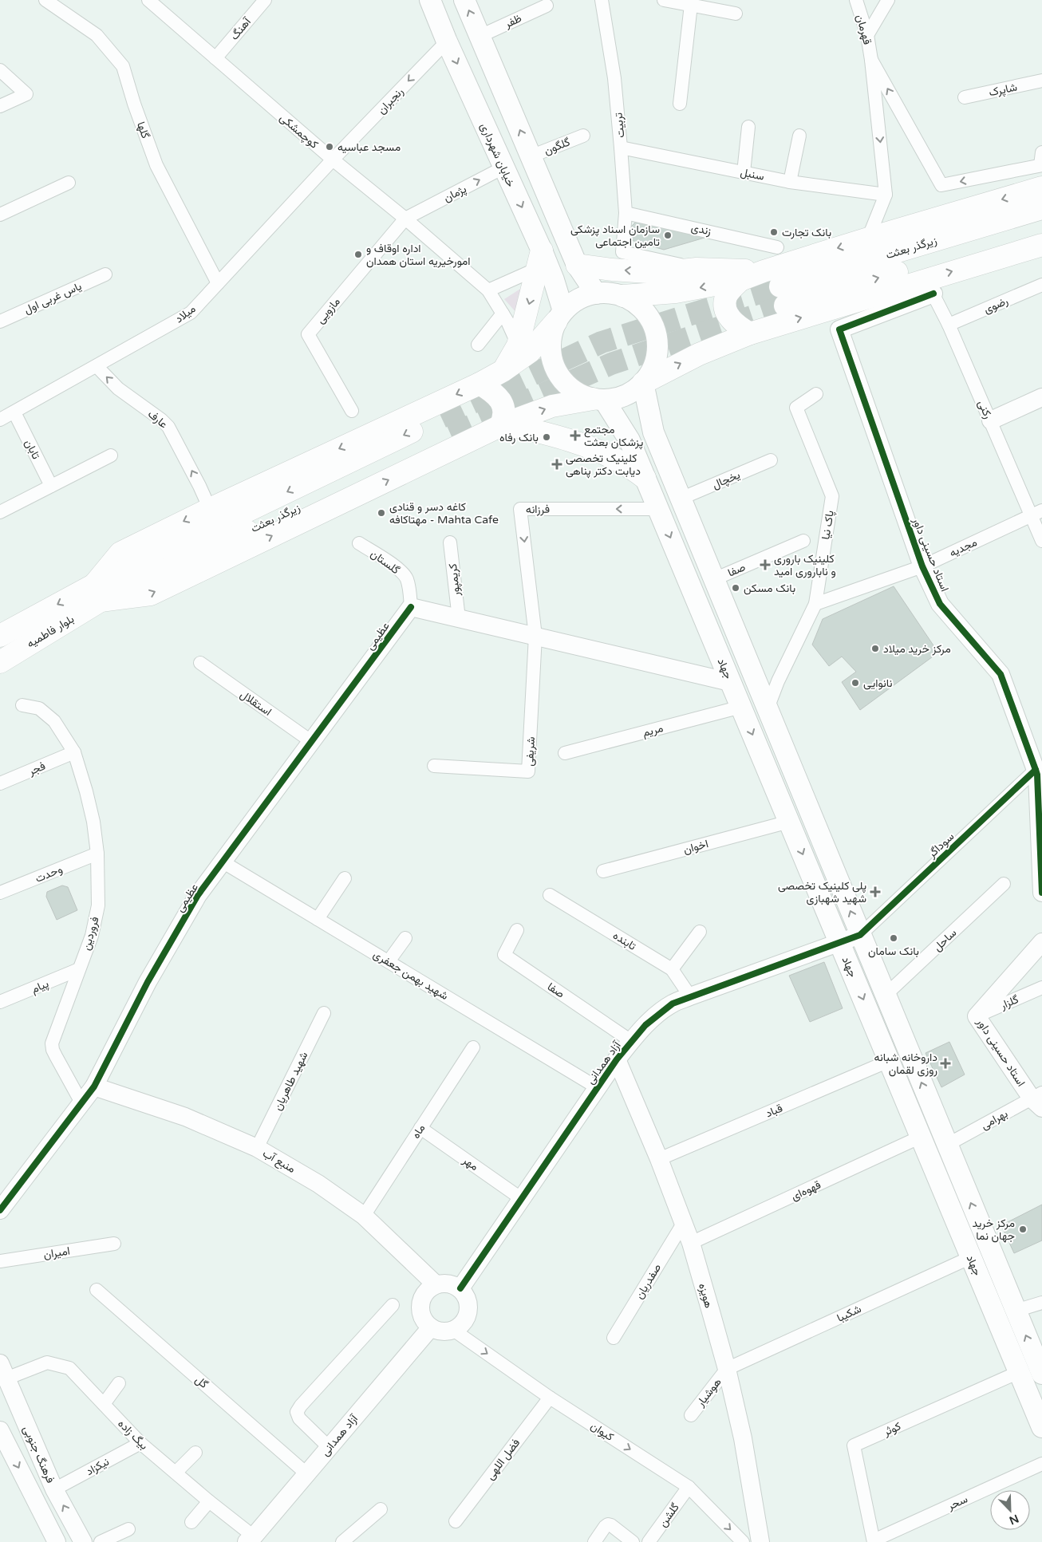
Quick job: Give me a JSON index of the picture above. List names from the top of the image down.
{
  "streets": {
    "highway": ["زیرگذر بعثت", "بلوار فاطمیه"],
    "main road": ["خیابان شهرداری", "جهاد"],
    "street": [
      "ظفر",
      "آهنگ",
      "قهرمان",
      "شاپرک",
      "رنجبران",
      "تربیت",
      "گلها",
      "کوچمشکی",
      "گلگون",
      "سنبل",
      "پژمان",
      "زندی",
      "یاس غربی اول",
      "رضوی",
      "مازویی",
      "میلاد",
      "رکنی",
      "عارف",
      "تابان",
      "یخچال",
      "فرزانه",
      "پاک نیا",
      "مجدیه",
      "استاد حسینی داور",
      "گلستان",
      "صفا",
      "کریمپور",
      "عظیمی",
      "استقلال",
      "مریم",
      "شریفی",
      "فجر",
      "سوداگر",
      "اخوان",
      "وحدت",
      "فروردین",
      "ساحل",
      "تابنده",
      "شهید بهمن جعفری",
      "پیام",
      "گلزار",
      "آزاد همدانی",
      "شهید طاهریان",
      "قباد",
      "بهرامی",
      "ماه",
      "منبع آب",
      "مهر",
      "قهوه‌ای",
      "امیران",
      "صفدریان",
      "هویزه",
      "شکیبا",
      "گل",
      "هوشیار",
      "کوثر",
      "کیوان",
      "بیگ زاده",
      "فرهنگ جنوبی",
      "فضل اللهی",
      "نیکزاد",
      "سحر",
      "گلشن"
    ]
  },
  "crossings": [
    ["آهنگ", "کوچمشکی"],
    ["قهرمان", "سنبل"],
    ["رنجبران", "کوچمشکی"],
    ["رنجبران", "خیابان شهرداری"],
    ["رنجبران", "میلاد"],
    ["تربیت", "سنبل"],
    ["تربیت", "زندی"],
    ["گلها", "میلاد"],
    ["کوچمشکی", "پژمان"],
    ["کوچمشکی", "مازویی"],
    ["کوچمشکی", "میلاد"],
    ["خیابان شهرداری", "پژمان"],
    ["خیابان شهرداری", "جهاد"],
    ["پژمان", "مازویی"],
    ["زیرگذر بعثت", "بلوار فاطمیه"],
    ["رضوی", "رکنی"],
    ["میلاد", "عارف"],
    ["میلاد", "تابان"],
    ["رکنی", "مجدیه"],
    ["رکنی", "استاد حسینی داور"],
    ["یخچال", "جهاد"],
    ["فرزانه", "جهاد"],
    ["فرزانه", "شریفی"],
    ["پاک نیا", "مجدیه"],
    ["پاک نیا", "جهاد"],
    ["مجدیه", "استاد حسینی داور"],
    ["استاد حسینی داور", "سوداگر"],
    ["استاد حسینی داور", "گلزار"],
    ["استاد حسینی داور", "بهرامی"],
    ["گلستان", "عظیمی"],
    ["صفا", "جهاد"],
    ["صفا", "آزاد همدانی"],
    ["عظیمی", "استقلال"],
    ["عظیمی", "فروردین"],
    ["عظیمی", "شهید بهمن جعفری"],
    ["عظیمی", "منبع آب"],
    ["جهاد", "مریم"],
    ["جهاد", "سوداگر"],
    ["جهاد", "اخوان"],
    ["جهاد", "ساحل"],
    ["جهاد", "آزاد همدانی"],
    ["جهاد", "قباد"],
    ["جهاد", "بهرامی"],
    ["جهاد", "قهوه‌ای"],
    ["جهاد", "شکیبا"],
    ["جهاد", "کوثر"],
    ["فجر", "فروردین"],
    ["سوداگر", "آزاد همدانی"],
    ["وحدت", "فروردین"],
    ["فروردین", "پیام"],
    ["تابنده", "آزاد همدانی"],
    ["شهید بهمن جعفری", "آزاد همدانی"],
    ["آزاد همدانی", "منبع آب"],
    ["آزاد همدانی", "مهر"],
    ["آزاد همدانی", "هویزه"],
    ["آزاد همدانی", "گل"],
    ["آزاد همدانی", "کیوان"],
    ["آزاد همدانی", "بیگ زاده"],
    ["شهید طاهریان", "منبع آب"],
    ["قباد", "هویزه"],
    ["ماه", "منبع آب"],
    ["ماه", "مهر"],
    ["منبع آب", "کیوان"],
    ["قهوه‌ای", "هویزه"],
    ["صفدریان", "هویزه"],
    ["هویزه", "شکیبا"],
    ["هویزه", "هوشیار"],
    ["شکیبا", "هوشیار"],
    ["کوثر", "سحر"],
    ["کیوان", "فضل اللهی"],
    ["کیوان", "گلشن"],
    ["بیگ زاده", "فرهنگ جنوبی"],
    ["بیگ زاده", "نیکزاد"],
    ["فرهنگ جنوبی", "نیکزاد"]
  ],
  "one_way": ["رنجبران", "عارف", "کیوان"],
  "places": {
    "other": [
      "مسجد عباسیه",
      "بانک تجارت",
      "سازمان اسناد پزشکی تامین اجتماعی",
      "اداره اوقاف و امورخیریه استان همدان",
      "بانک رفاه",
      "کاغه دسر و قنادی مهتاکافه - Mahta Cafe",
      "بانک مسکن",
      "مرکز خرید میلاد",
      "نانوایی",
      "بانک سامان",
      "مرکز خرید جهان نما"
    ],
    "health": [
      "مجتمع پزشکان بعثت",
      "کلینیک تخصصی دیابت دکتر پناهی",
      "کلینیک باروری و ناباروری امید",
      "پلی کلینیک تخصصی شهید شهبازی",
      "داروخانه شبانه روزی لقمان"
    ]
  },
  "north": "bottom right"
}
